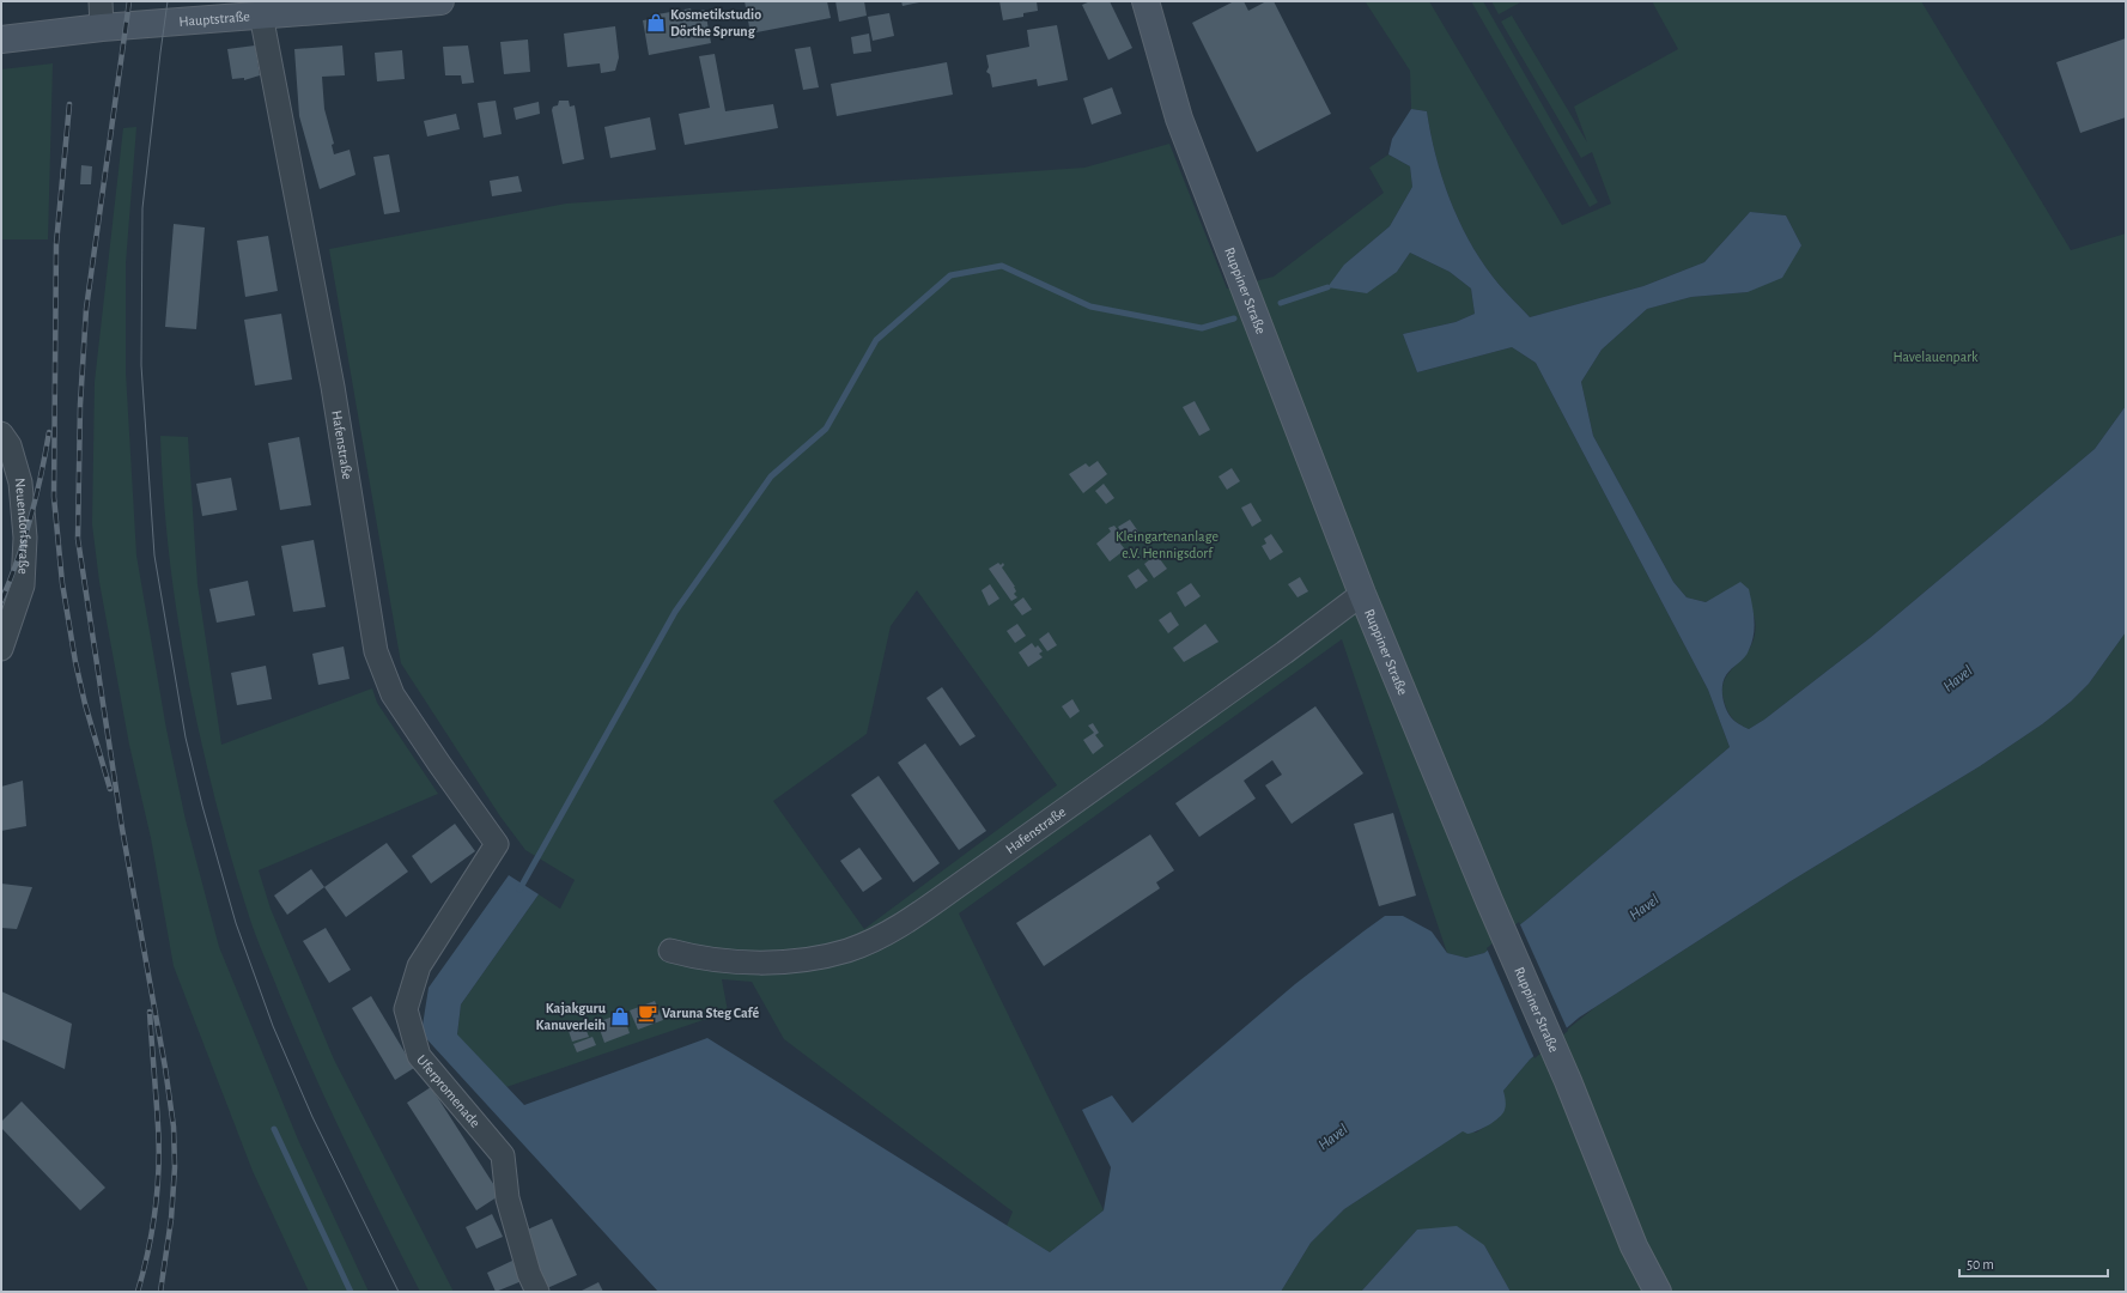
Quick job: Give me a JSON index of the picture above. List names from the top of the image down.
{
  "streets": {
    "main road": ["Hauptstraße", "Ruppiner Straße"],
    "street": ["Hafenstraße", "Neuendorfstraße", "Uferpromenade"]
  },
  "crossings": [
    ["Hauptstraße", "Hafenstraße"],
    ["Ruppiner Straße", "Hafenstraße"],
    ["Hafenstraße", "Uferpromenade"]
  ],
  "water": ["Havel"],
  "parks": ["Havelauenpark", "Kleingartenanlage e.V. Hennigsdorf"],
  "places": {
    "shop": ["Kosmetikstudio Dörthe Sprung", "Kajakguru Kanuverleih"],
    "cafe": ["Varuna Steg Café"]
  },
  "scale_bar": "50 m"
}
